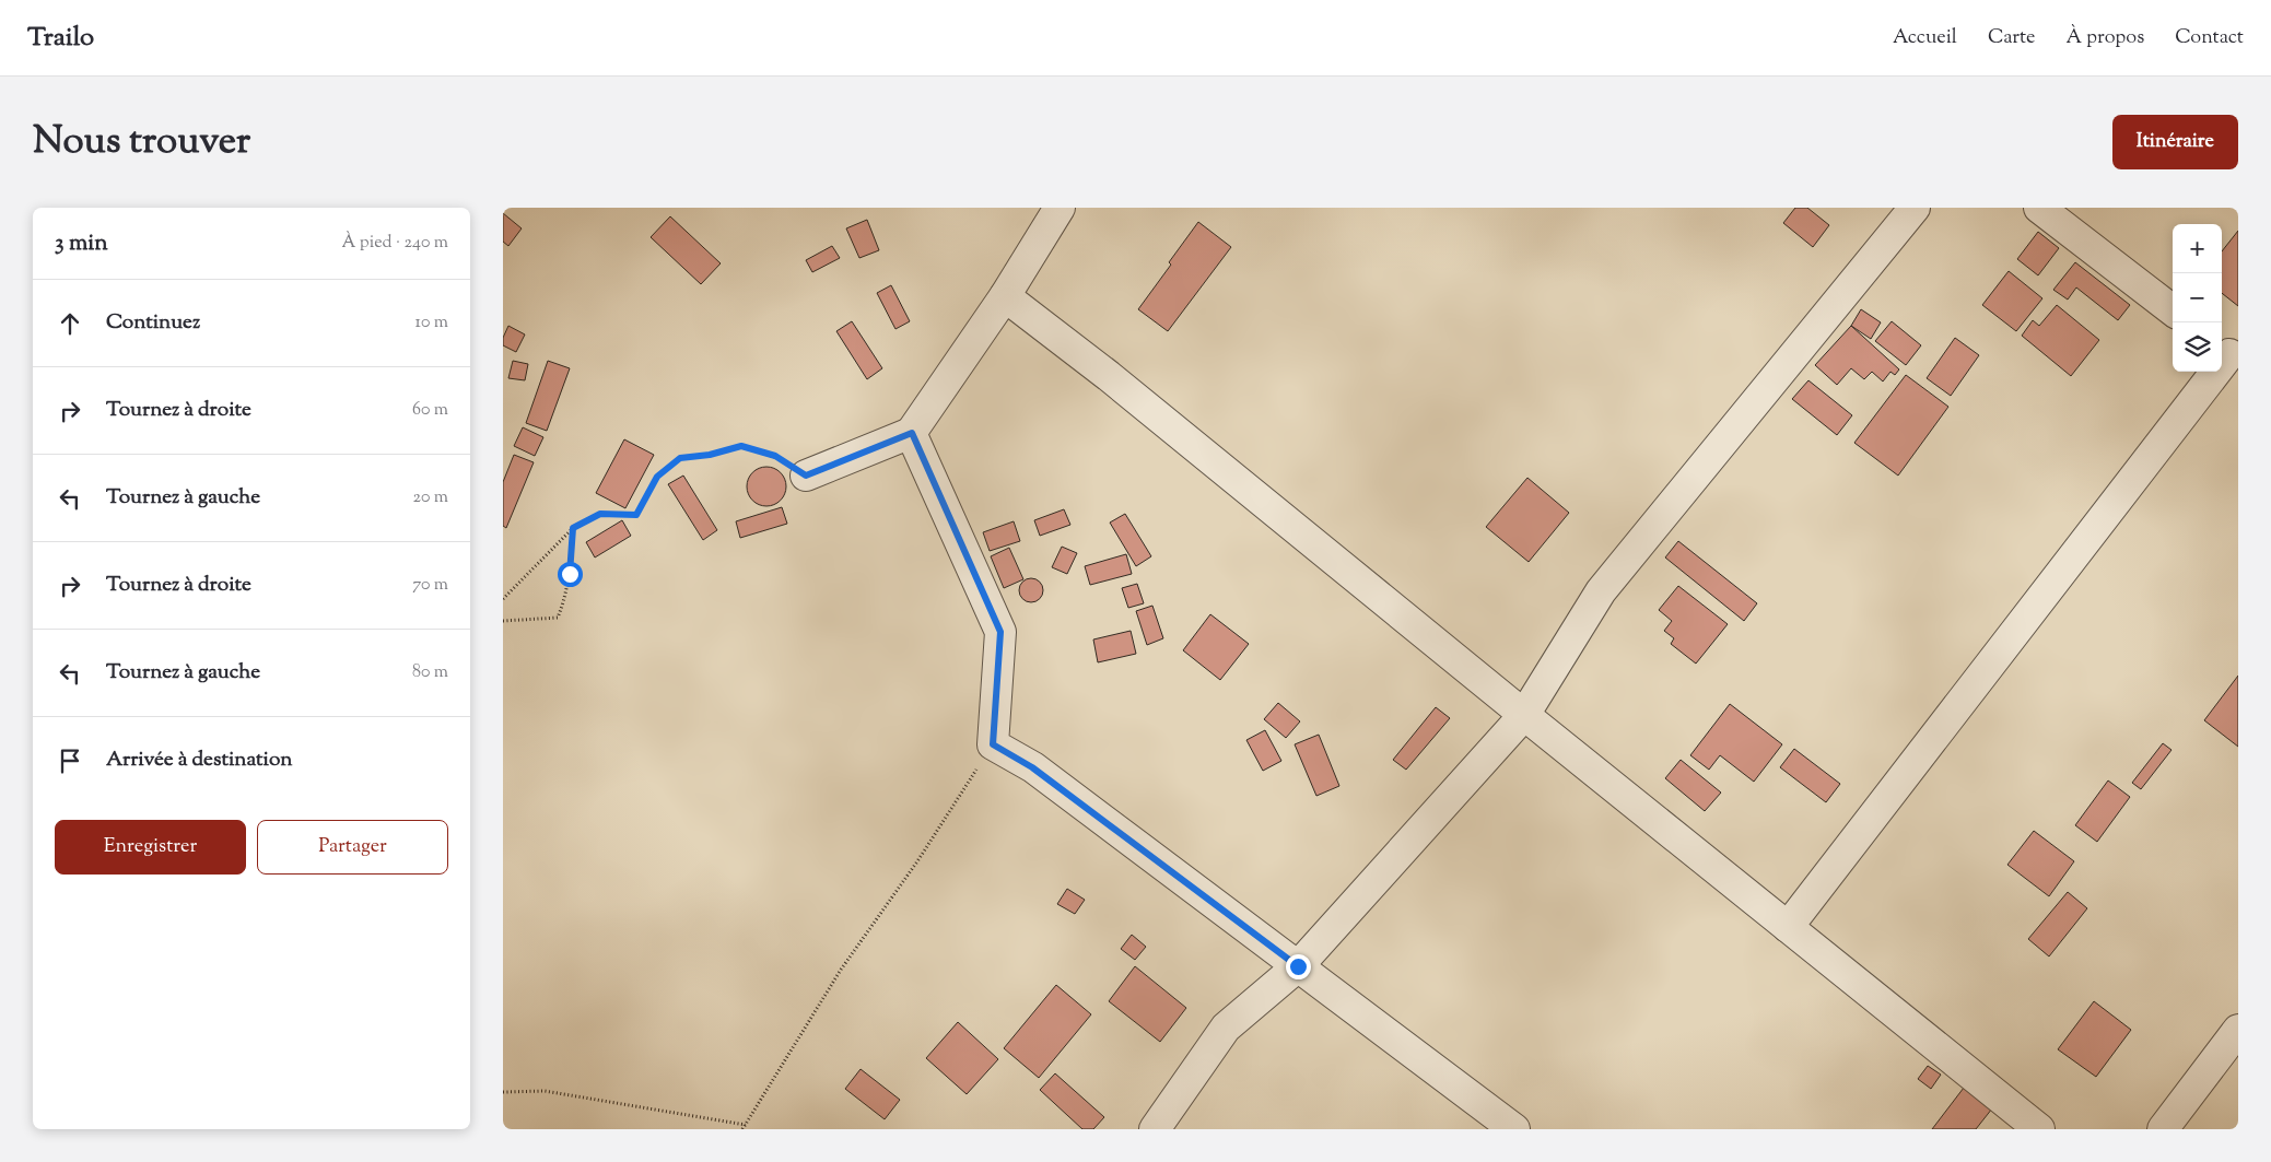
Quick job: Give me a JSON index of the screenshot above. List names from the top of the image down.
{
  "page": {
    "header": "Trailo",
    "nav": [
      "Accueil",
      "Carte",
      "À propos",
      "Contact"
    ],
    "title": "Nous trouver",
    "buttons": [
      "Itinéraire",
      ["Enregistrer", "Partager"]
    ],
    "heading": ["3 min", "À pied · 240 m"],
    "map_buttons": ["+", "−"],
    "list": [
      ["Continuez", "10 m"],
      ["Tournez à droite", "60 m"],
      ["Tournez à gauche", "20 m"],
      ["Tournez à droite", "70 m"],
      ["Tournez à gauche", "80 m"],
      "Arrivée à destination"
    ]
  }
}
